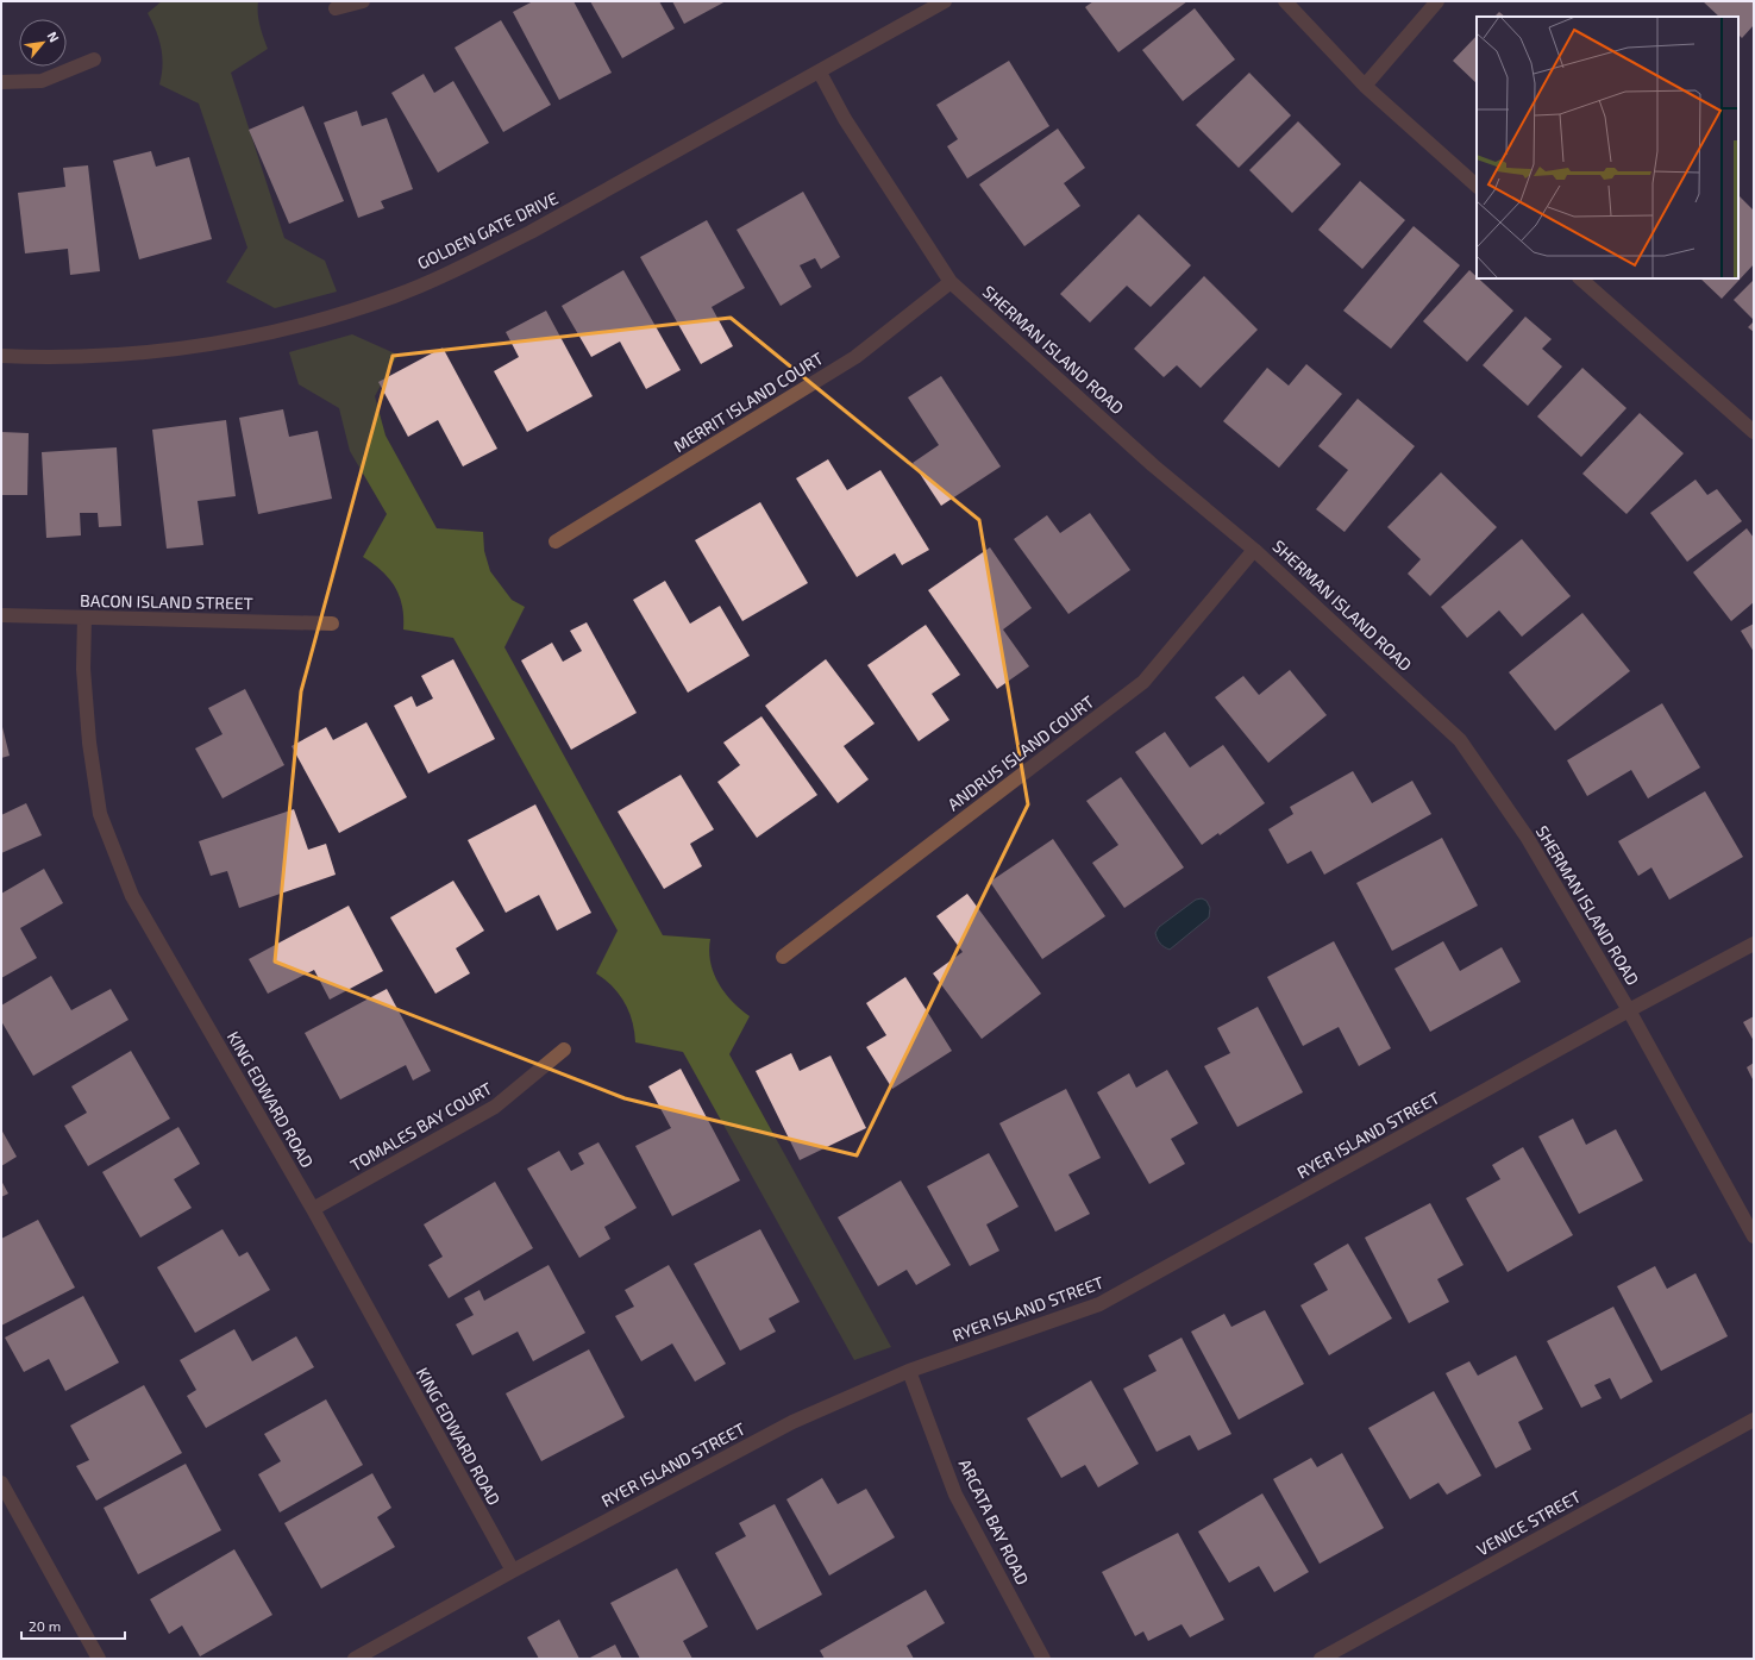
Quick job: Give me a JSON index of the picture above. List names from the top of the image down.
{
  "streets": {
    "street": [
      "GOLDEN GATE DRIVE",
      "SHERMAN ISLAND ROAD",
      "MERRIT ISLAND COURT",
      "BACON ISLAND STREET",
      "ANDRUS ISLAND COURT",
      "KING EDWARD ROAD",
      "TOMALES BAY COURT",
      "RYER ISLAND STREET",
      "ARCATA BAY ROAD",
      "VENICE STREET"
    ]
  },
  "crossings": [
    ["GOLDEN GATE DRIVE", "SHERMAN ISLAND ROAD"],
    ["SHERMAN ISLAND ROAD", "MERRIT ISLAND COURT"],
    ["SHERMAN ISLAND ROAD", "ANDRUS ISLAND COURT"],
    ["SHERMAN ISLAND ROAD", "RYER ISLAND STREET"],
    ["BACON ISLAND STREET", "KING EDWARD ROAD"],
    ["KING EDWARD ROAD", "TOMALES BAY COURT"],
    ["KING EDWARD ROAD", "RYER ISLAND STREET"],
    ["RYER ISLAND STREET", "ARCATA BAY ROAD"]
  ],
  "scale_bar": "20 m",
  "north": "top right"
}
